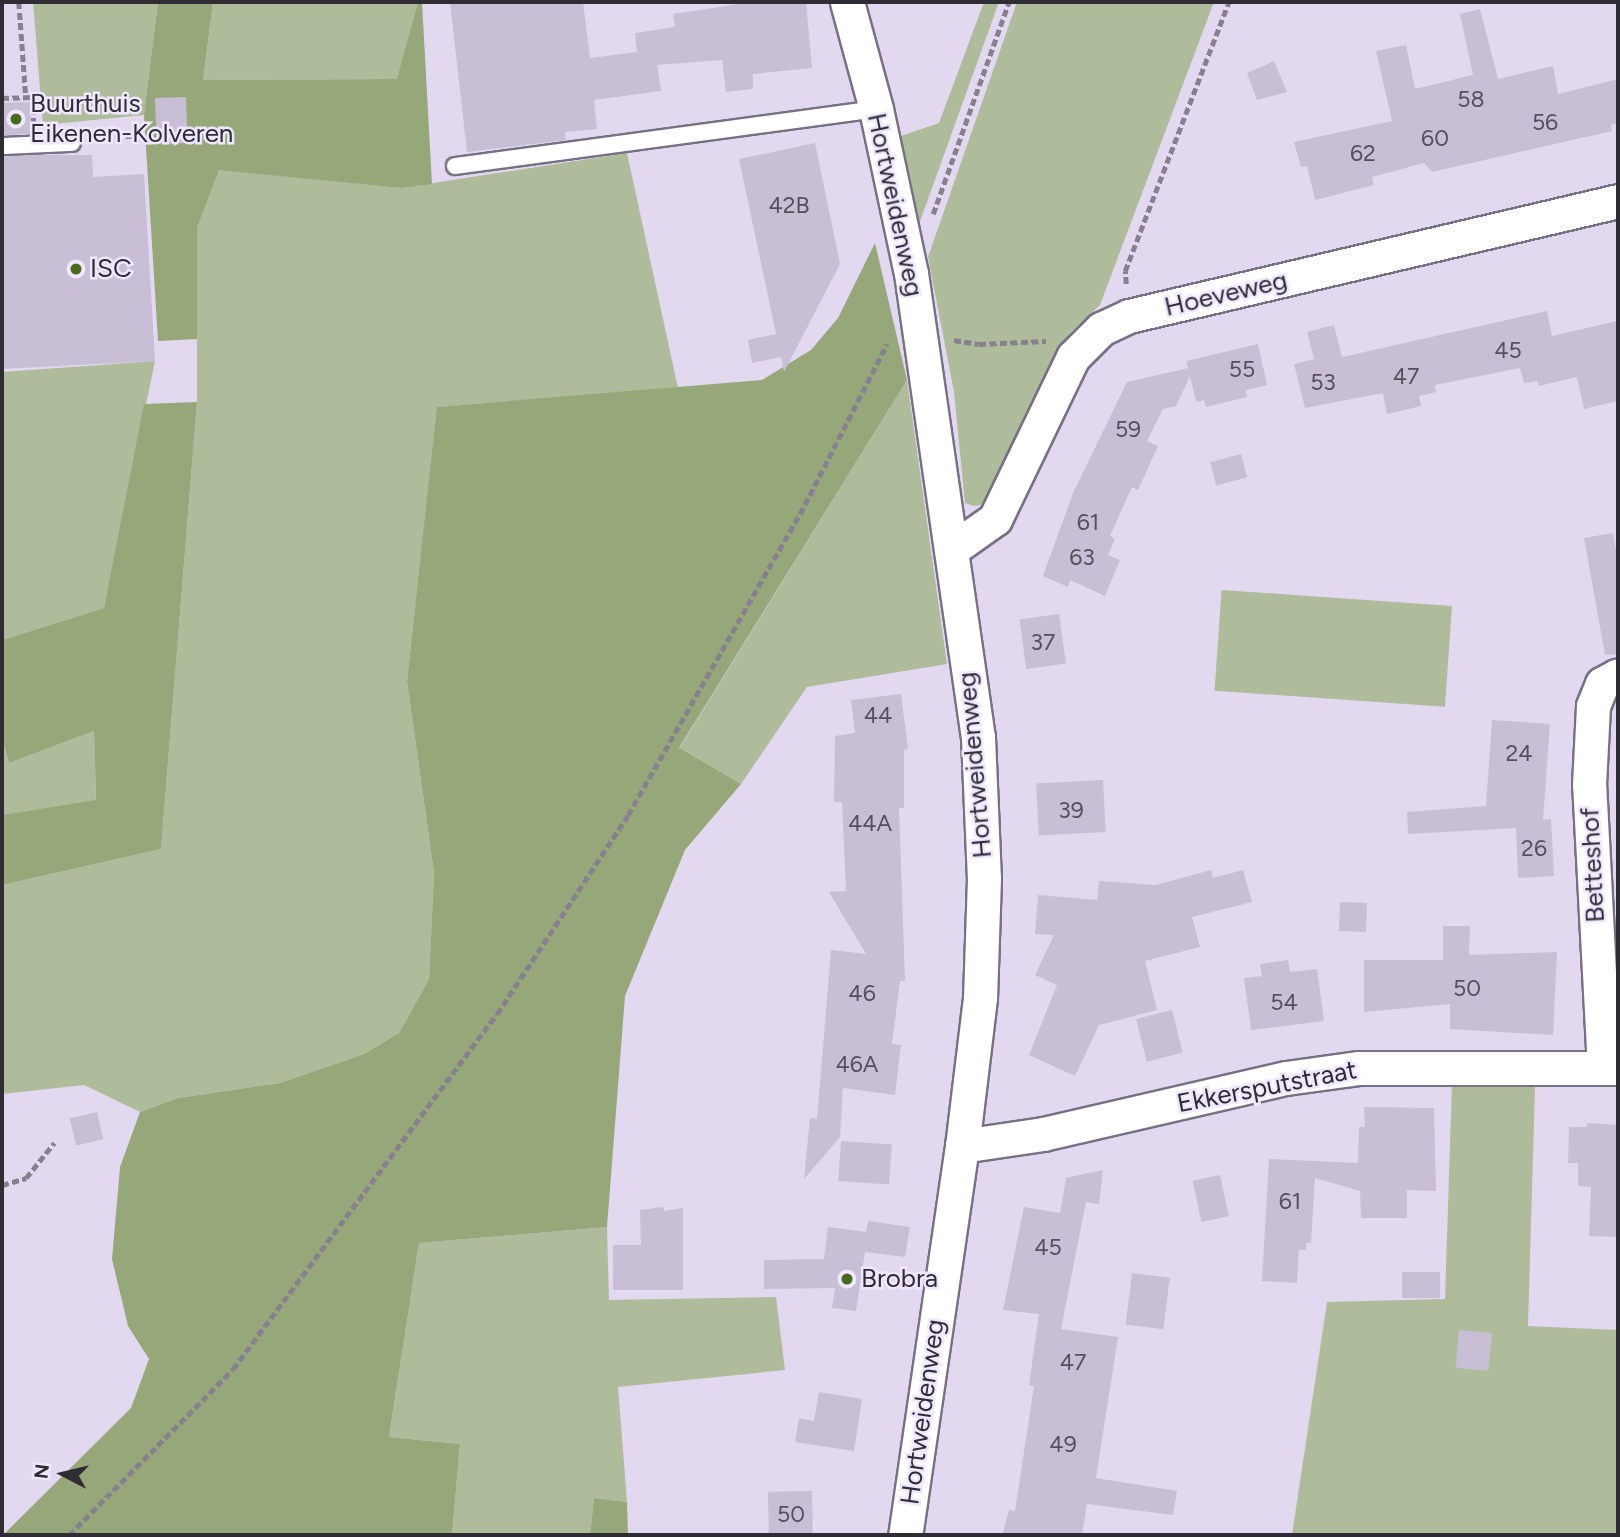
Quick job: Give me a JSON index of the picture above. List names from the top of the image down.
{
  "streets": {
    "street": [
      "Hortweidenweg",
      "Hoeveweg",
      "Betteshof",
      "Ekkersputstraat"
    ]
  },
  "crossings": [
    ["Hortweidenweg", "Hoeveweg"],
    ["Hortweidenweg", "Ekkersputstraat"],
    ["Betteshof", "Ekkersputstraat"]
  ],
  "places": ["Buurthuis Eikenen-Kolveren", "ISC", "Brobra"],
  "house_numbers": [
    "58",
    "56",
    "60",
    "62",
    "42B",
    "45",
    "55",
    "47",
    "53",
    "59",
    "61",
    "63",
    "37",
    "44",
    "24",
    "39",
    "44A",
    "26",
    "50",
    "46",
    "54",
    "46A",
    "61",
    "45",
    "47",
    "49",
    "50"
  ],
  "north": "left"
}
